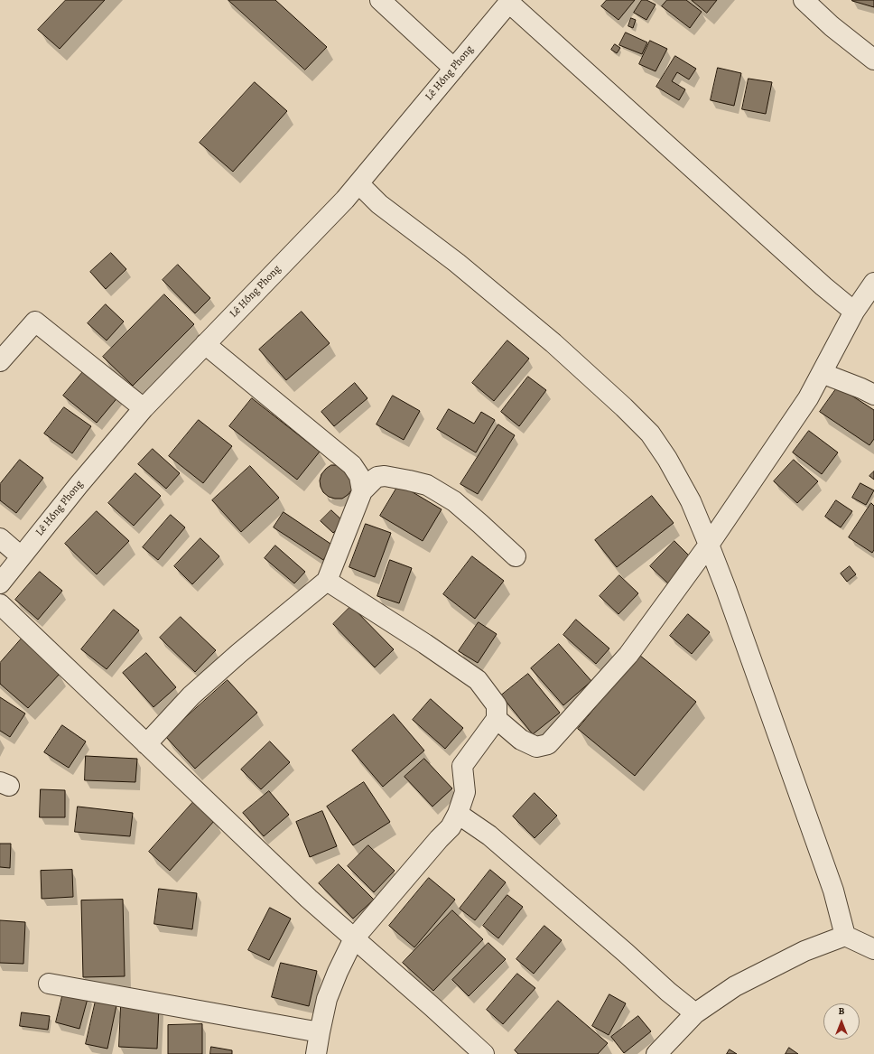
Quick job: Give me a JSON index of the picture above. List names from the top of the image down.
{
  "streets": {
    "street": ["Lê Hồng Phong"]
  },
  "north": "top"
}
